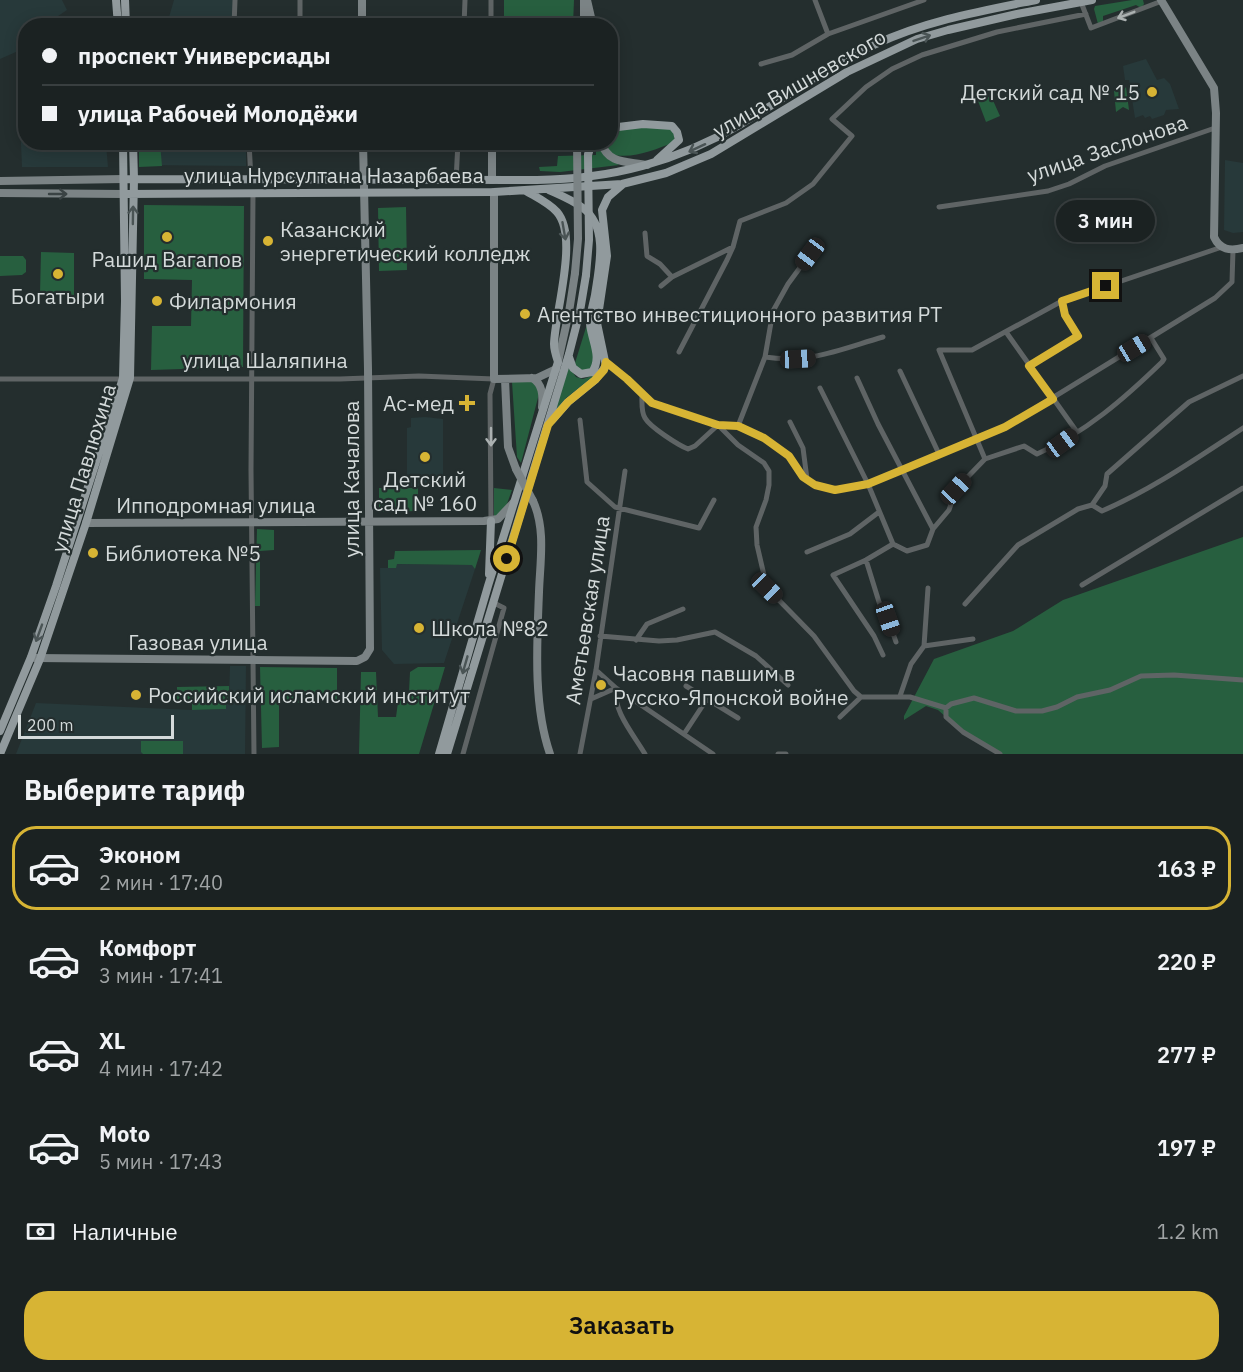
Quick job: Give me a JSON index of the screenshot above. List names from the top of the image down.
{
  "streets": {
    "main road": ["улица Вишневского", "улица Нурсултана Назарбаева", "улица Павлюхина"],
    "street": [
      "улица Заслонова",
      "улица Шаляпина",
      "улица Качалова",
      "Ипподромная улица",
      "Аметьевская улица",
      "Газовая улица"
    ]
  },
  "crossings": [
    ["улица Вишневского", "улица Нурсултана Назарбаева"],
    ["улица Нурсултана Назарбаева", "улица Павлюхина"],
    ["улица Нурсултана Назарбаева", "улица Качалова"],
    ["улица Шаляпина", "улица Павлюхина"],
    ["улица Шаляпина", "улица Качалова"],
    ["улица Павлюхина", "Ипподромная улица"],
    ["улица Павлюхина", "Газовая улица"],
    ["улица Качалова", "Ипподромная улица"],
    ["улица Качалова", "Газовая улица"]
  ],
  "places": {
    "other": [
      "Детский сад № 15",
      "Рашид Вагапов",
      "Казанский энергетический колледж",
      "Богатыри",
      "Филармония",
      "Агентство инвестиционного развития РТ",
      "Детский сад № 160",
      "Библиотека №5",
      "Школа №82",
      "Часовня павшим в Русско-Японской войне",
      "Российский исламский институт"
    ],
    "health": ["Ас-мед"]
  },
  "scale_bar": "200 m",
  "page": {
    "banner": ["проспект Универсиады", "улица Рабочей Молодёжи"],
    "bubble": "3 мин",
    "scale": "200 m",
    "heading": "Выберите тариф",
    "list": [
      {
        "name": "Эконом",
        "note": "2 мин · 17:40",
        "value": "163 ₽"
      },
      {
        "name": "Комфорт",
        "note": "3 мин · 17:41",
        "value": "220 ₽"
      },
      {
        "name": "XL",
        "note": "4 мин · 17:42",
        "value": "277 ₽"
      },
      {
        "name": "Moto",
        "note": "5 мин · 17:43",
        "value": "197 ₽"
      }
    ],
    "pay": ["Наличные", "1.2 km"],
    "buttons": "Заказать"
  }
}
